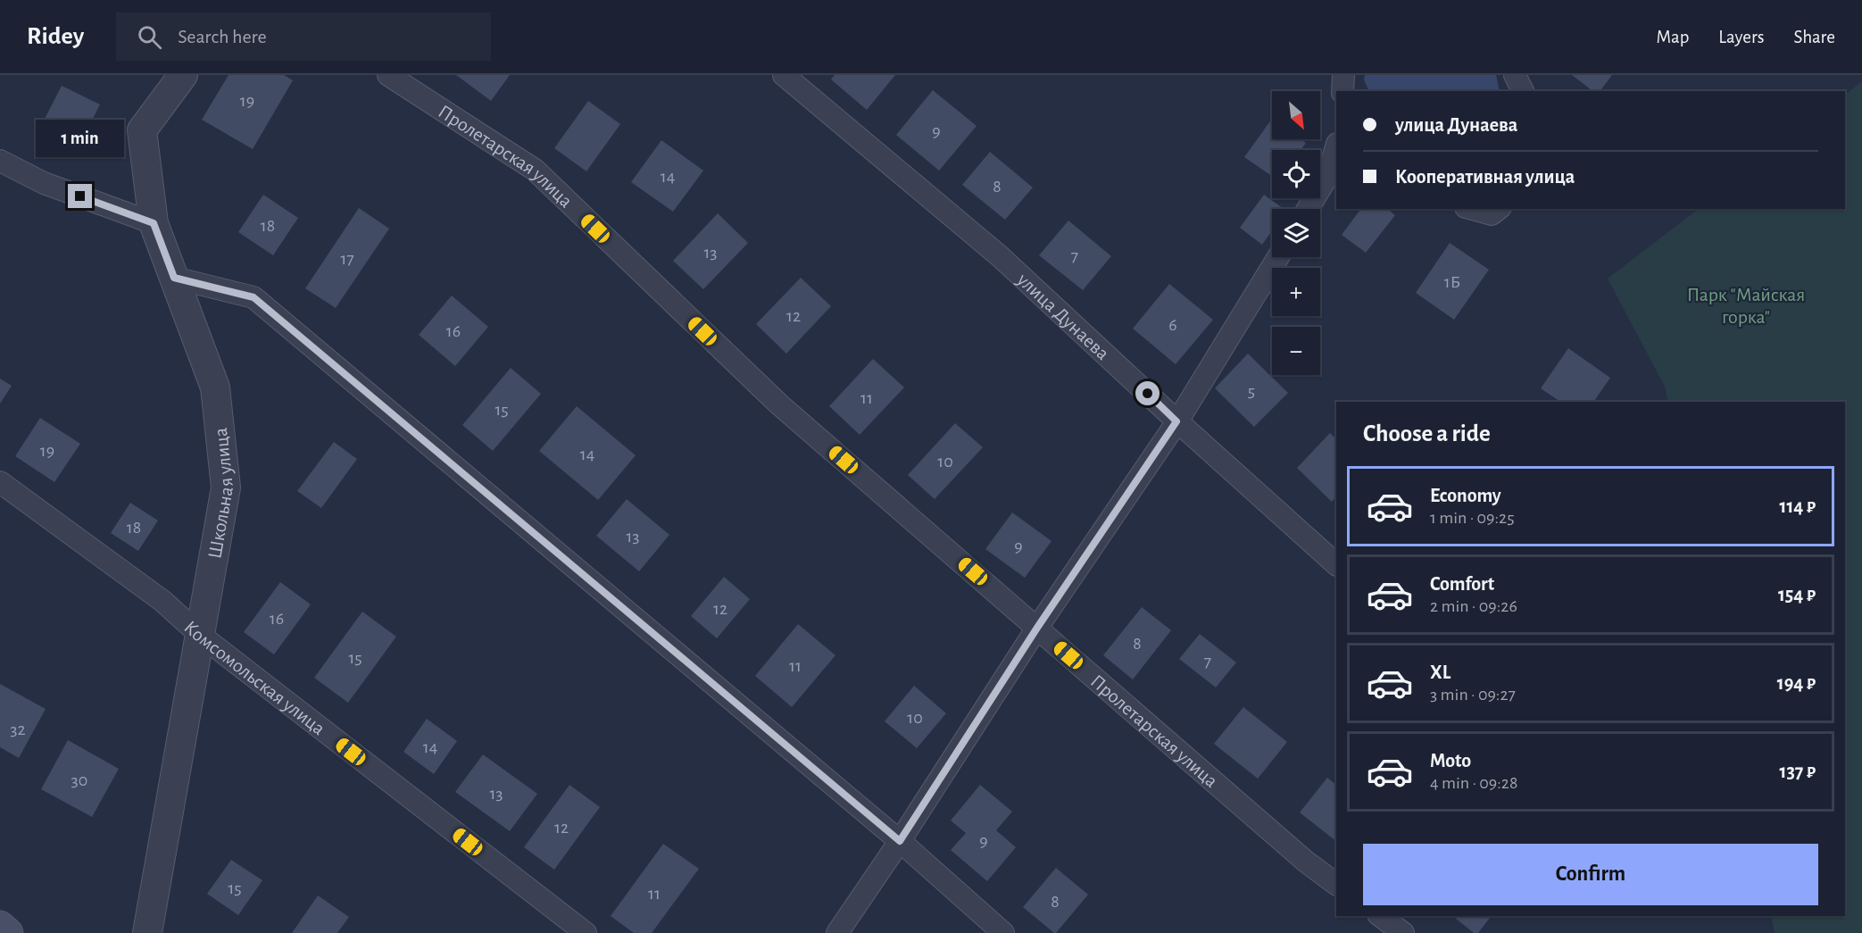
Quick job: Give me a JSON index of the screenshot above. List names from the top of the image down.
{
  "streets": {
    "street": [
      "Пролетарская улица",
      "улица Дунаева",
      "Школьная улица",
      "Комсомольская улица"
    ]
  },
  "crossings": [
    ["Школьная улица", "Комсомольская улица"]
  ],
  "parks": ["Парк \"Майская горка\""],
  "house_numbers": [
    "19",
    "9",
    "14",
    "8",
    "18",
    "13",
    "7",
    "17",
    "1Б",
    "12",
    "6",
    "16",
    "5",
    "11",
    "15",
    "19",
    "14",
    "10",
    "18",
    "13",
    "9",
    "12",
    "16",
    "8",
    "15",
    "7",
    "11",
    "10",
    "32",
    "14",
    "30",
    "13",
    "12",
    "9",
    "15",
    "11",
    "8"
  ],
  "north": "bottom right",
  "page": {
    "header": "Ridey",
    "search": "Search here",
    "nav": ["Map", "Layers", "Share"],
    "map_buttons": ["+", "−"],
    "banner": ["улица Дунаева", "Кооперативная улица"],
    "bubble": "1 min",
    "heading": "Choose a ride",
    "list": [
      {
        "name": "Economy",
        "note": "1 min · 09:25",
        "value": "114 ₽"
      },
      {
        "name": "Comfort",
        "note": "2 min · 09:26",
        "value": "154 ₽"
      },
      {
        "name": "XL",
        "note": "3 min · 09:27",
        "value": "194 ₽"
      },
      {
        "name": "Moto",
        "note": "4 min · 09:28",
        "value": "137 ₽"
      }
    ],
    "buttons": "Confirm"
  }
}
